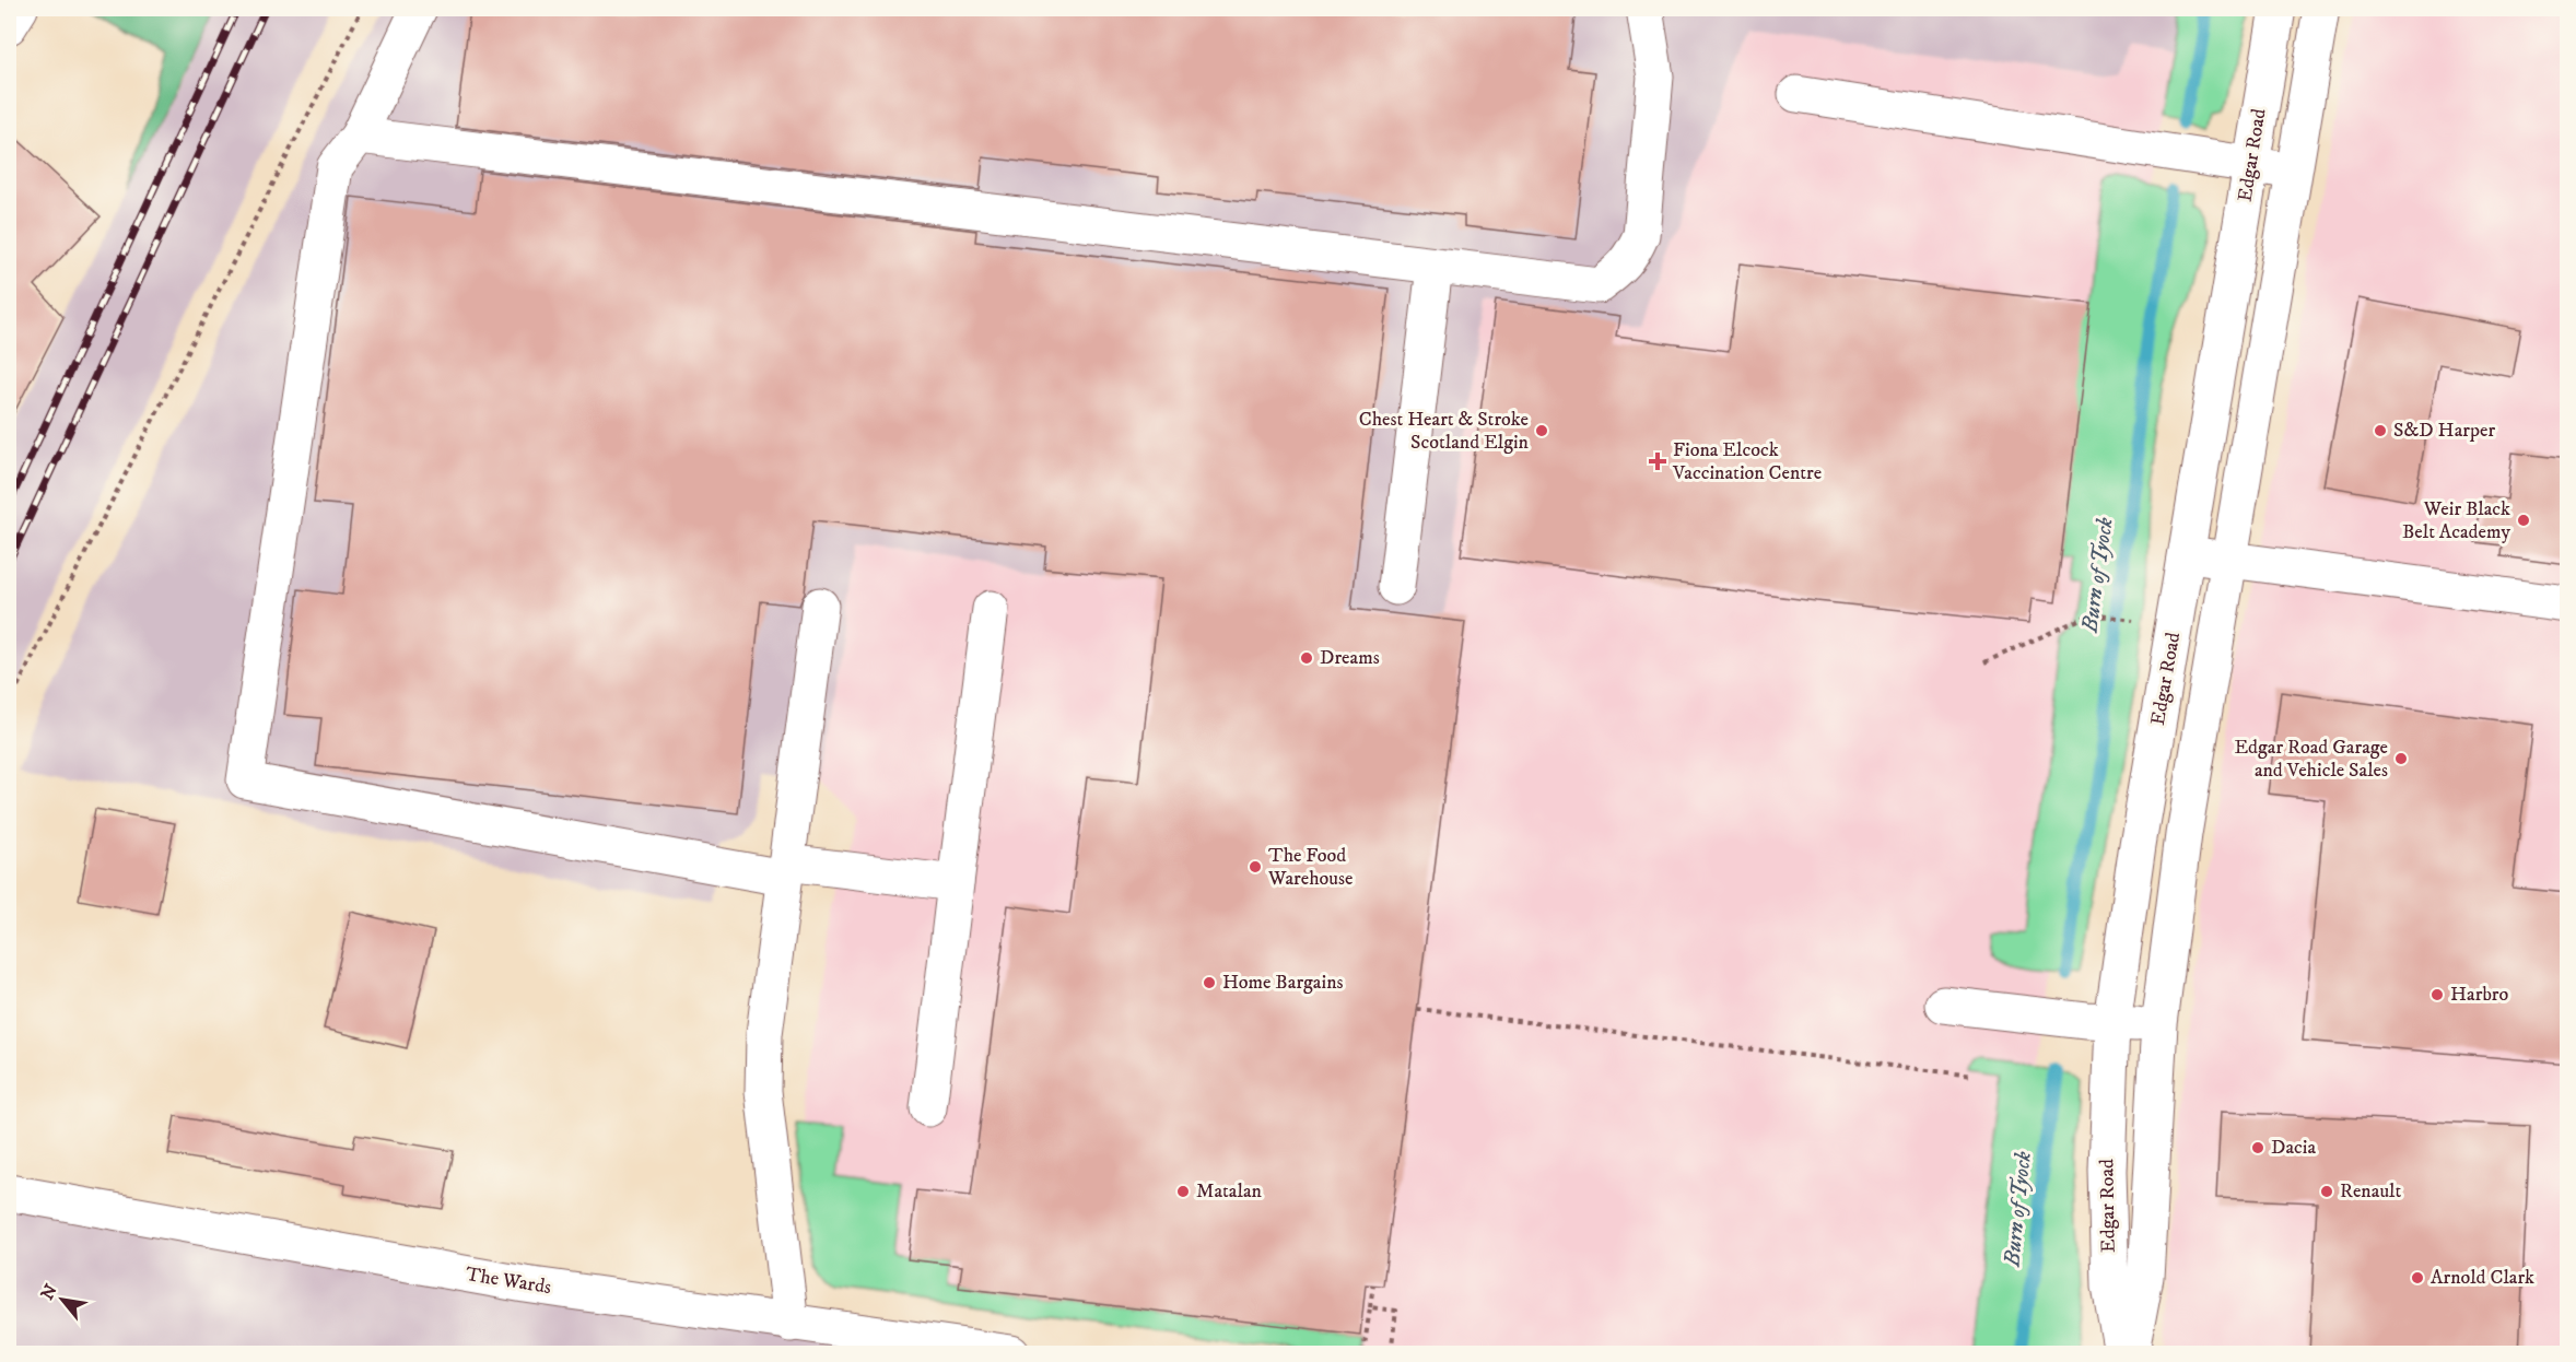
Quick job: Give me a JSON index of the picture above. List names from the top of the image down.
{
  "streets": {
    "street": ["Edgar Road", "The Wards"]
  },
  "water": ["Burn of Tyock"],
  "places": {
    "other": [
      "Chest Heart & Stroke Scotland Elgin",
      "S&D Harper",
      "Weir Black Belt Academy",
      "Dreams",
      "Edgar Road Garage and Vehicle Sales",
      "The Food Warehouse",
      "Home Bargains",
      "Harbro",
      "Dacia",
      "Matalan",
      "Renault",
      "Arnold Clark"
    ],
    "health": ["Fiona Elcock Vaccination Centre"]
  },
  "north": "top left"
}
